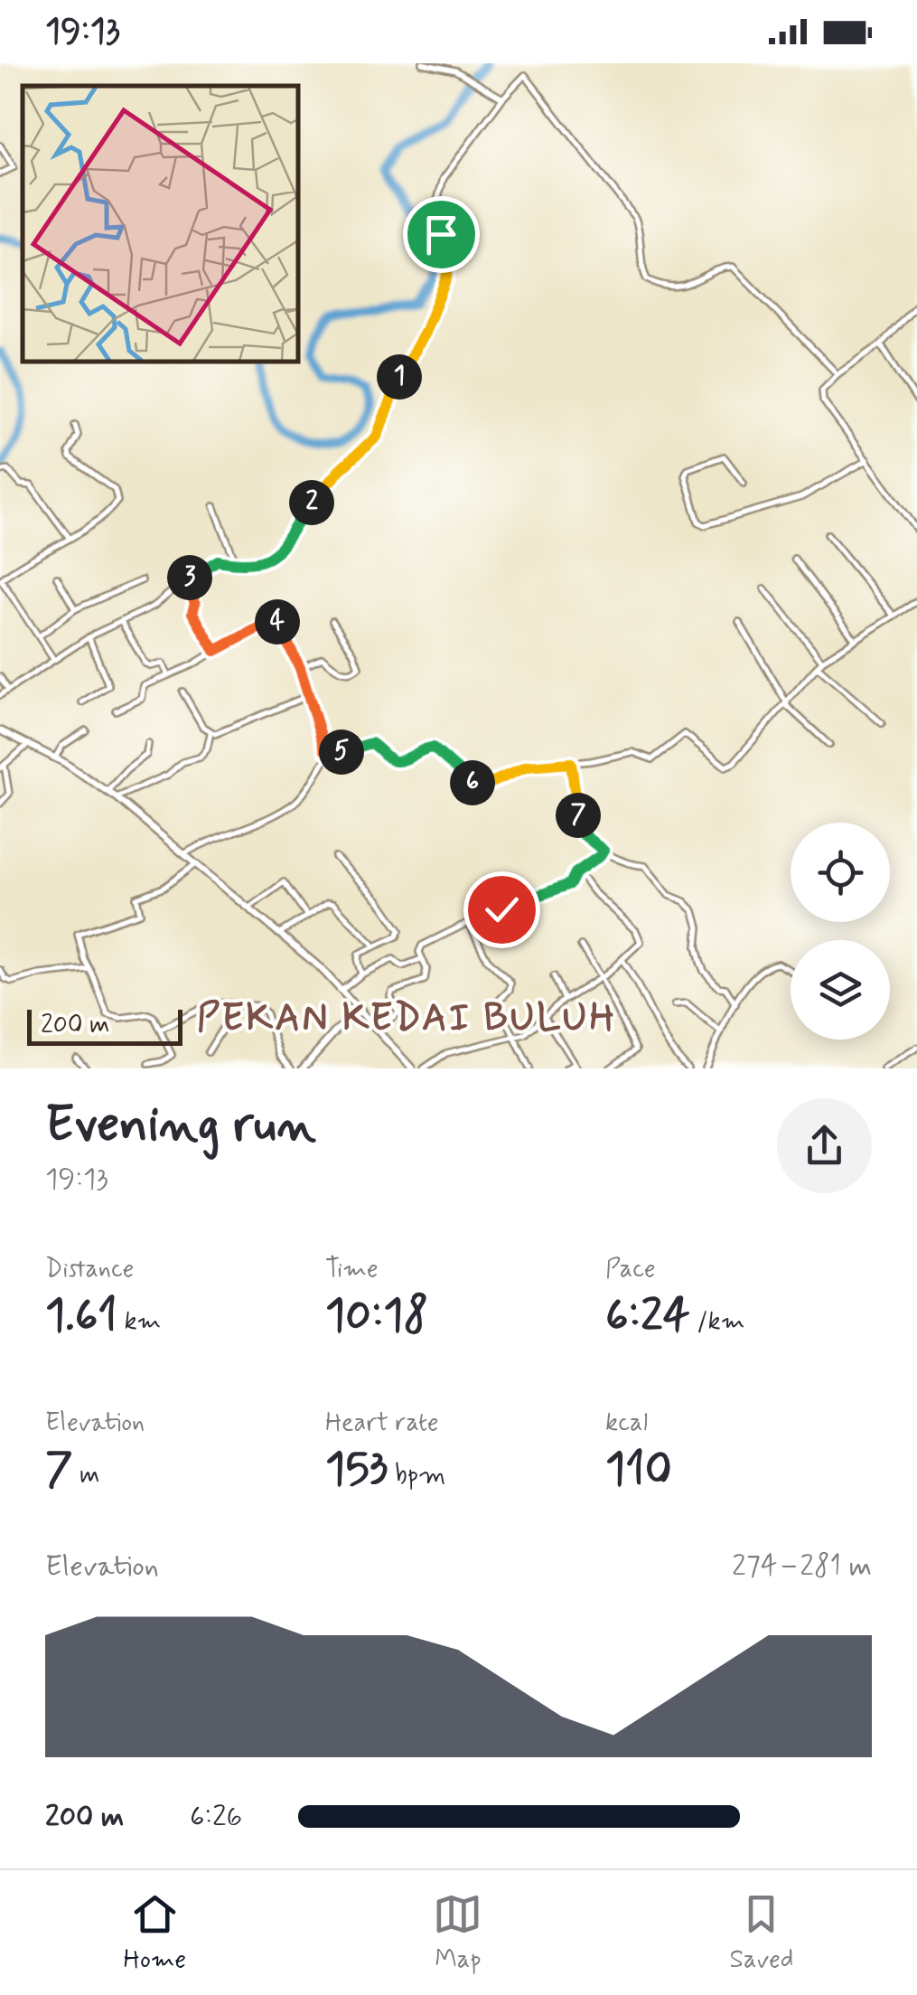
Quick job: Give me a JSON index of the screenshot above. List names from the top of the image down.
{
  "districts": ["PEKAN KEDAI BULUH"],
  "scale_bar": "200 m",
  "page": {
    "status": "19:13",
    "pins": [
      "1",
      "2",
      "3",
      "4",
      "5",
      "6",
      "7"
    ],
    "scale": "200 m",
    "heading": ["Evening run", "19:13"],
    "stats": [
      ["Distance", "1.61 km"],
      ["Time", "10:18"],
      ["Pace", "6:24 /km"],
      ["Elevation", "7 m"],
      ["Heart rate", "153 bpm"],
      ["kcal", "110"]
    ],
    "chart": ["Elevation", "274–281 m"],
    "list": [
      {
        "name": "200 m",
        "note": "6:26"
      }
    ],
    "tabs": ["Home", "Map", "Saved"]
  }
}
